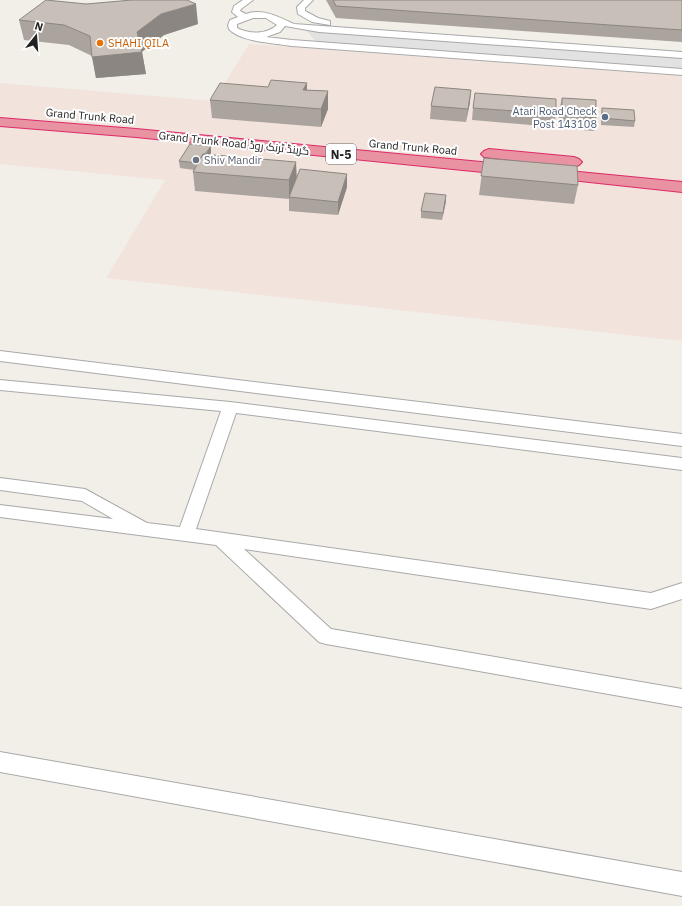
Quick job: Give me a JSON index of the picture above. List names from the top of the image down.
{
  "streets": {
    "highway": ["Grand Trunk Road", "Grand Trunk Road گرینڈ ٹرنک روڈ", "N-5"]
  },
  "places": ["SHAHI QILA", "Atari Road Check Post 143108", "Shiv Mandir"],
  "north": "top"
}
